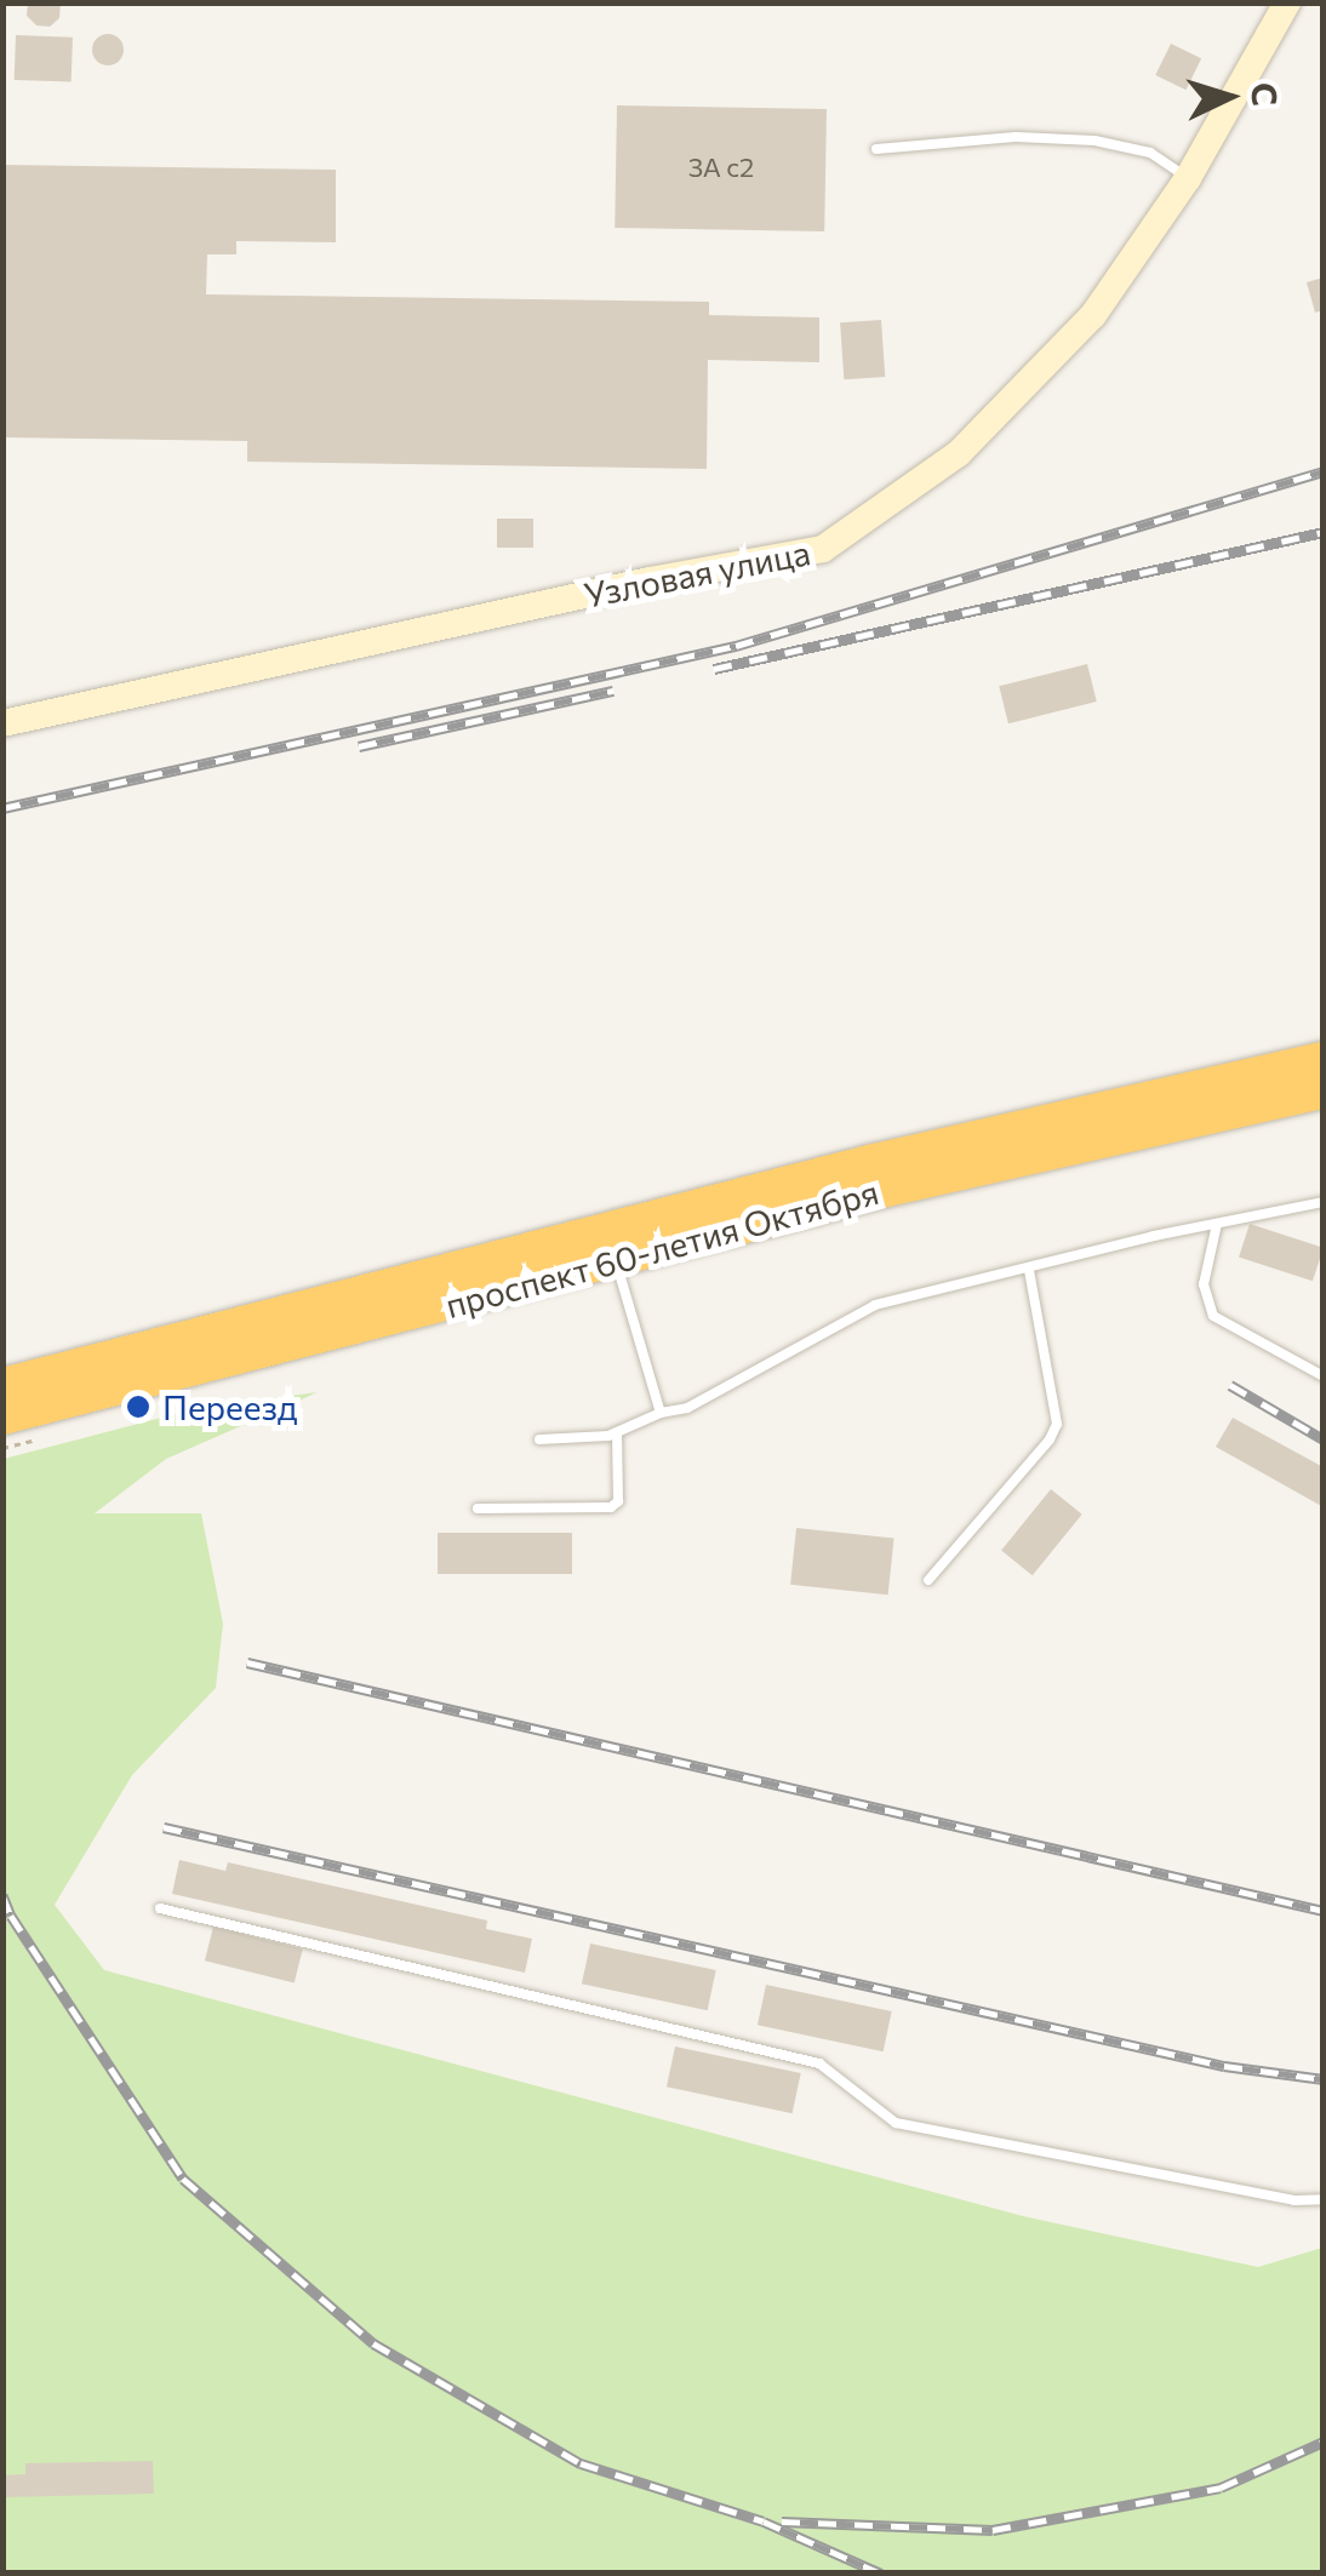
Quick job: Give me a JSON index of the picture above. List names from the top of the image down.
{
  "streets": {
    "highway": ["проспект 60-летия Октября"],
    "street": ["Узловая улица"]
  },
  "places": ["Переезд"],
  "house_numbers": ["3А с2"],
  "north": "right"
}
